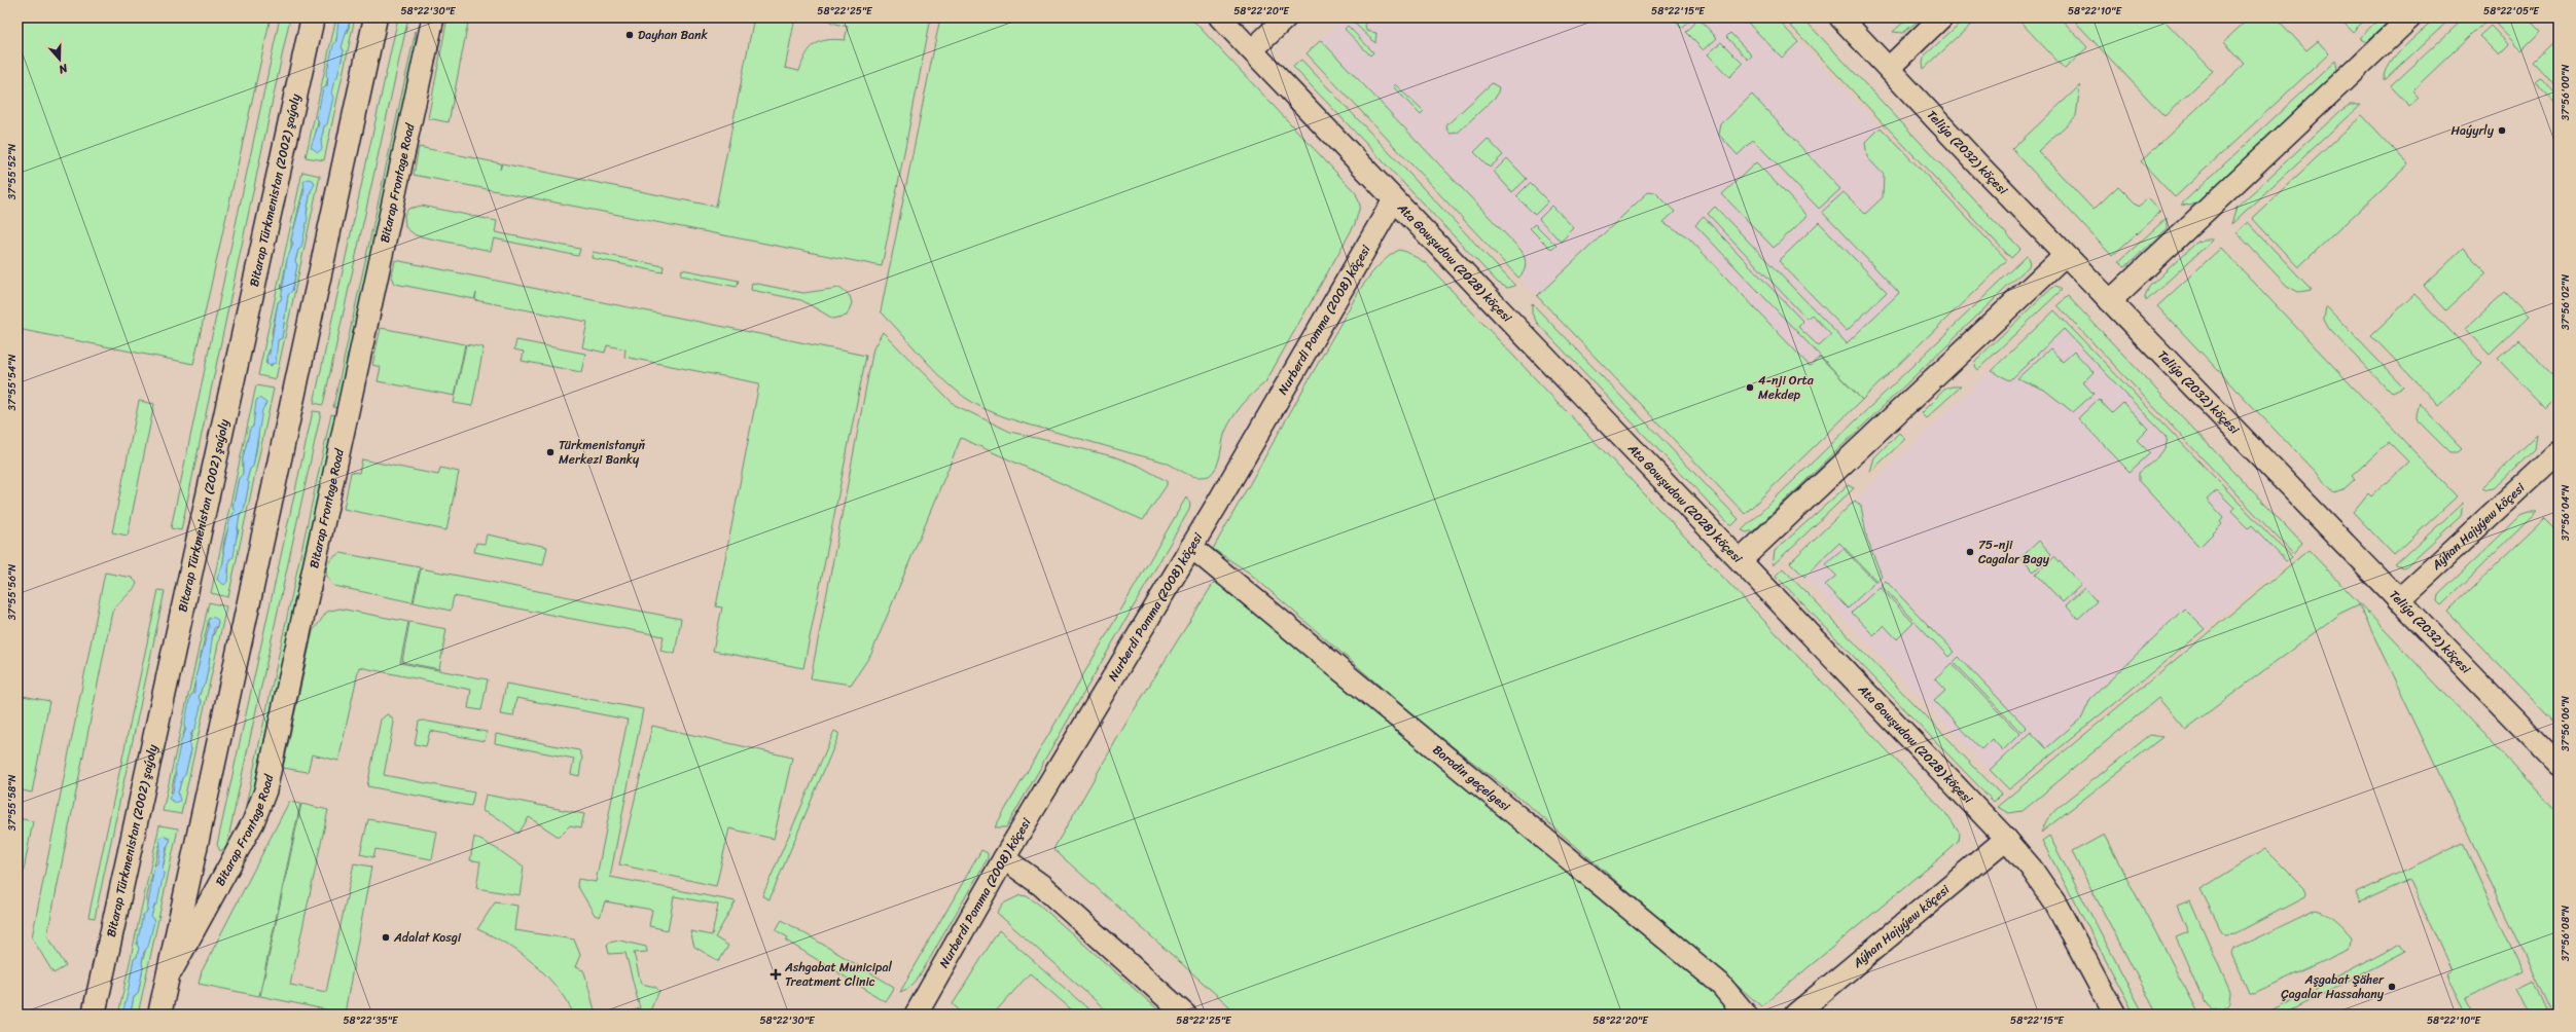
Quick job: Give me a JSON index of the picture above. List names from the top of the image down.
{
  "streets": {
    "main road": ["Bitarap Türkmenistan (2002) şaýoly"],
    "street": [
      "Teliýa (2032) köçesi",
      "Bitarap Frontage Road",
      "Ata Gowşudow (2028) köçesi",
      "Nurberdi Pomma (2008) köçesi",
      "Aýhan Hajyýew köçesi",
      "Borodin geçelgesi"
    ]
  },
  "crossings": [
    ["Teliýa (2032) köçesi", "Aýhan Hajyýew köçesi"],
    ["Ata Gowşudow (2028) köçesi", "Nurberdi Pomma (2008) köçesi"],
    ["Ata Gowşudow (2028) köçesi", "Aýhan Hajyýew köçesi"],
    ["Nurberdi Pomma (2008) köçesi", "Borodin geçelgesi"]
  ],
  "places": {
    "other": [
      "Dayhan Bank",
      "Haýyrly",
      "4-nji Orta Mekdep",
      "Türkmenistanyň Merkezi Banky",
      "75-nji Cagalar Bagy",
      "Adalat Kosgi",
      "Aşgabat Şäher Çagalar Hassahany"
    ],
    "health": ["Ashgabat Municipal Treatment Clinic"]
  },
  "north": "bottom",
  "coordinates": [
    "58°22'30\"E",
    "58°22'25\"E",
    "58°22'20\"E",
    "58°22'15\"E",
    "58°22'10\"E",
    "58°22'05\"E",
    "37°56'00\"N",
    "37°55'52\"N",
    "37°56'02\"N",
    "37°55'54\"N",
    "37°56'04\"N",
    "37°55'56\"N",
    "37°56'06\"N",
    "37°55'58\"N",
    "37°56'08\"N",
    "58°22'35\"E"
  ]
}
